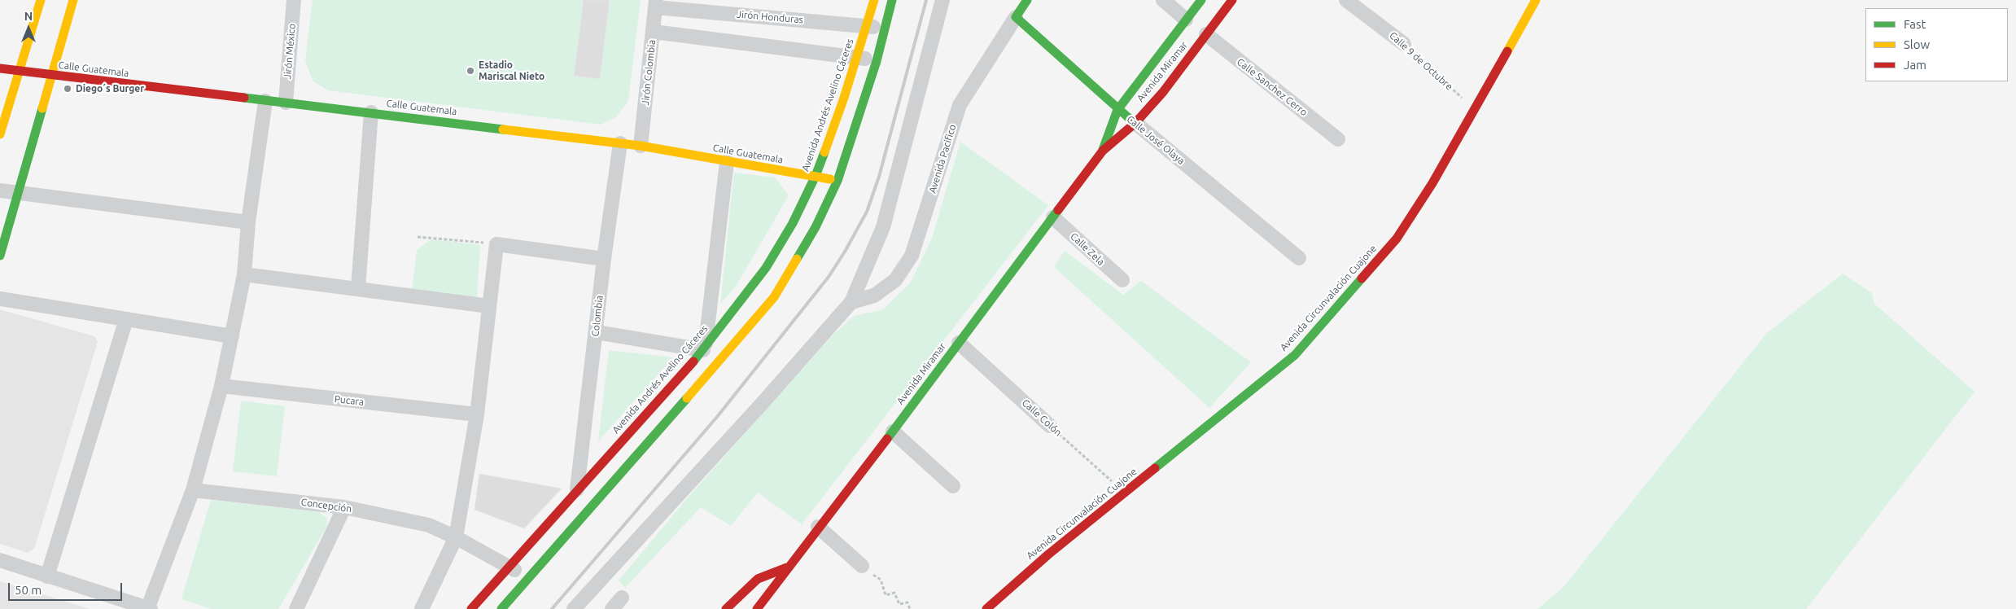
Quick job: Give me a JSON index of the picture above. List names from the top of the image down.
{
  "streets": {
    "main road": [
      "Calle Guatemala",
      "Avenida Miramar",
      "Avenida Andrés Avelino Cáceres",
      "Calle José Olaya",
      "Avenida Pacifico",
      "Avenida Circunvalación Cuajone"
    ],
    "street": [
      "Jirón Honduras",
      "Jirón México",
      "Calle 9 de Octubre",
      "Jirón Colombia",
      "Calle Sanchez Cerro",
      "Calle Zela",
      "Colombia",
      "Pucara",
      "Calle Colón",
      "Concepción"
    ]
  },
  "crossings": [
    ["Jirón Honduras", "Jirón Colombia"],
    ["Jirón Honduras", "Avenida Andrés Avelino Cáceres"],
    ["Jirón México", "Calle Guatemala"],
    ["Calle 9 de Octubre", "Avenida Circunvalación Cuajone"],
    ["Calle Guatemala", "Jirón Colombia"],
    ["Calle Guatemala", "Avenida Andrés Avelino Cáceres"],
    ["Calle Guatemala", "Colombia"],
    ["Avenida Miramar", "Calle Sanchez Cerro"],
    ["Avenida Miramar", "Calle José Olaya"],
    ["Avenida Miramar", "Calle Zela"],
    ["Avenida Miramar", "Calle Colón"],
    ["Avenida Andrés Avelino Cáceres", "Colombia"],
    ["Avenida Andrés Avelino Cáceres", "Concepción"],
    ["Calle José Olaya", "Avenida Pacifico"],
    ["Avenida Circunvalación Cuajone", "Calle Colón"]
  ],
  "places": ["Estadio Mariscal Nieto", "Diego´s Burger"],
  "legend": ["Fast", "Slow", "Jam"],
  "scale_bar": "50 m",
  "north": "top"
}
